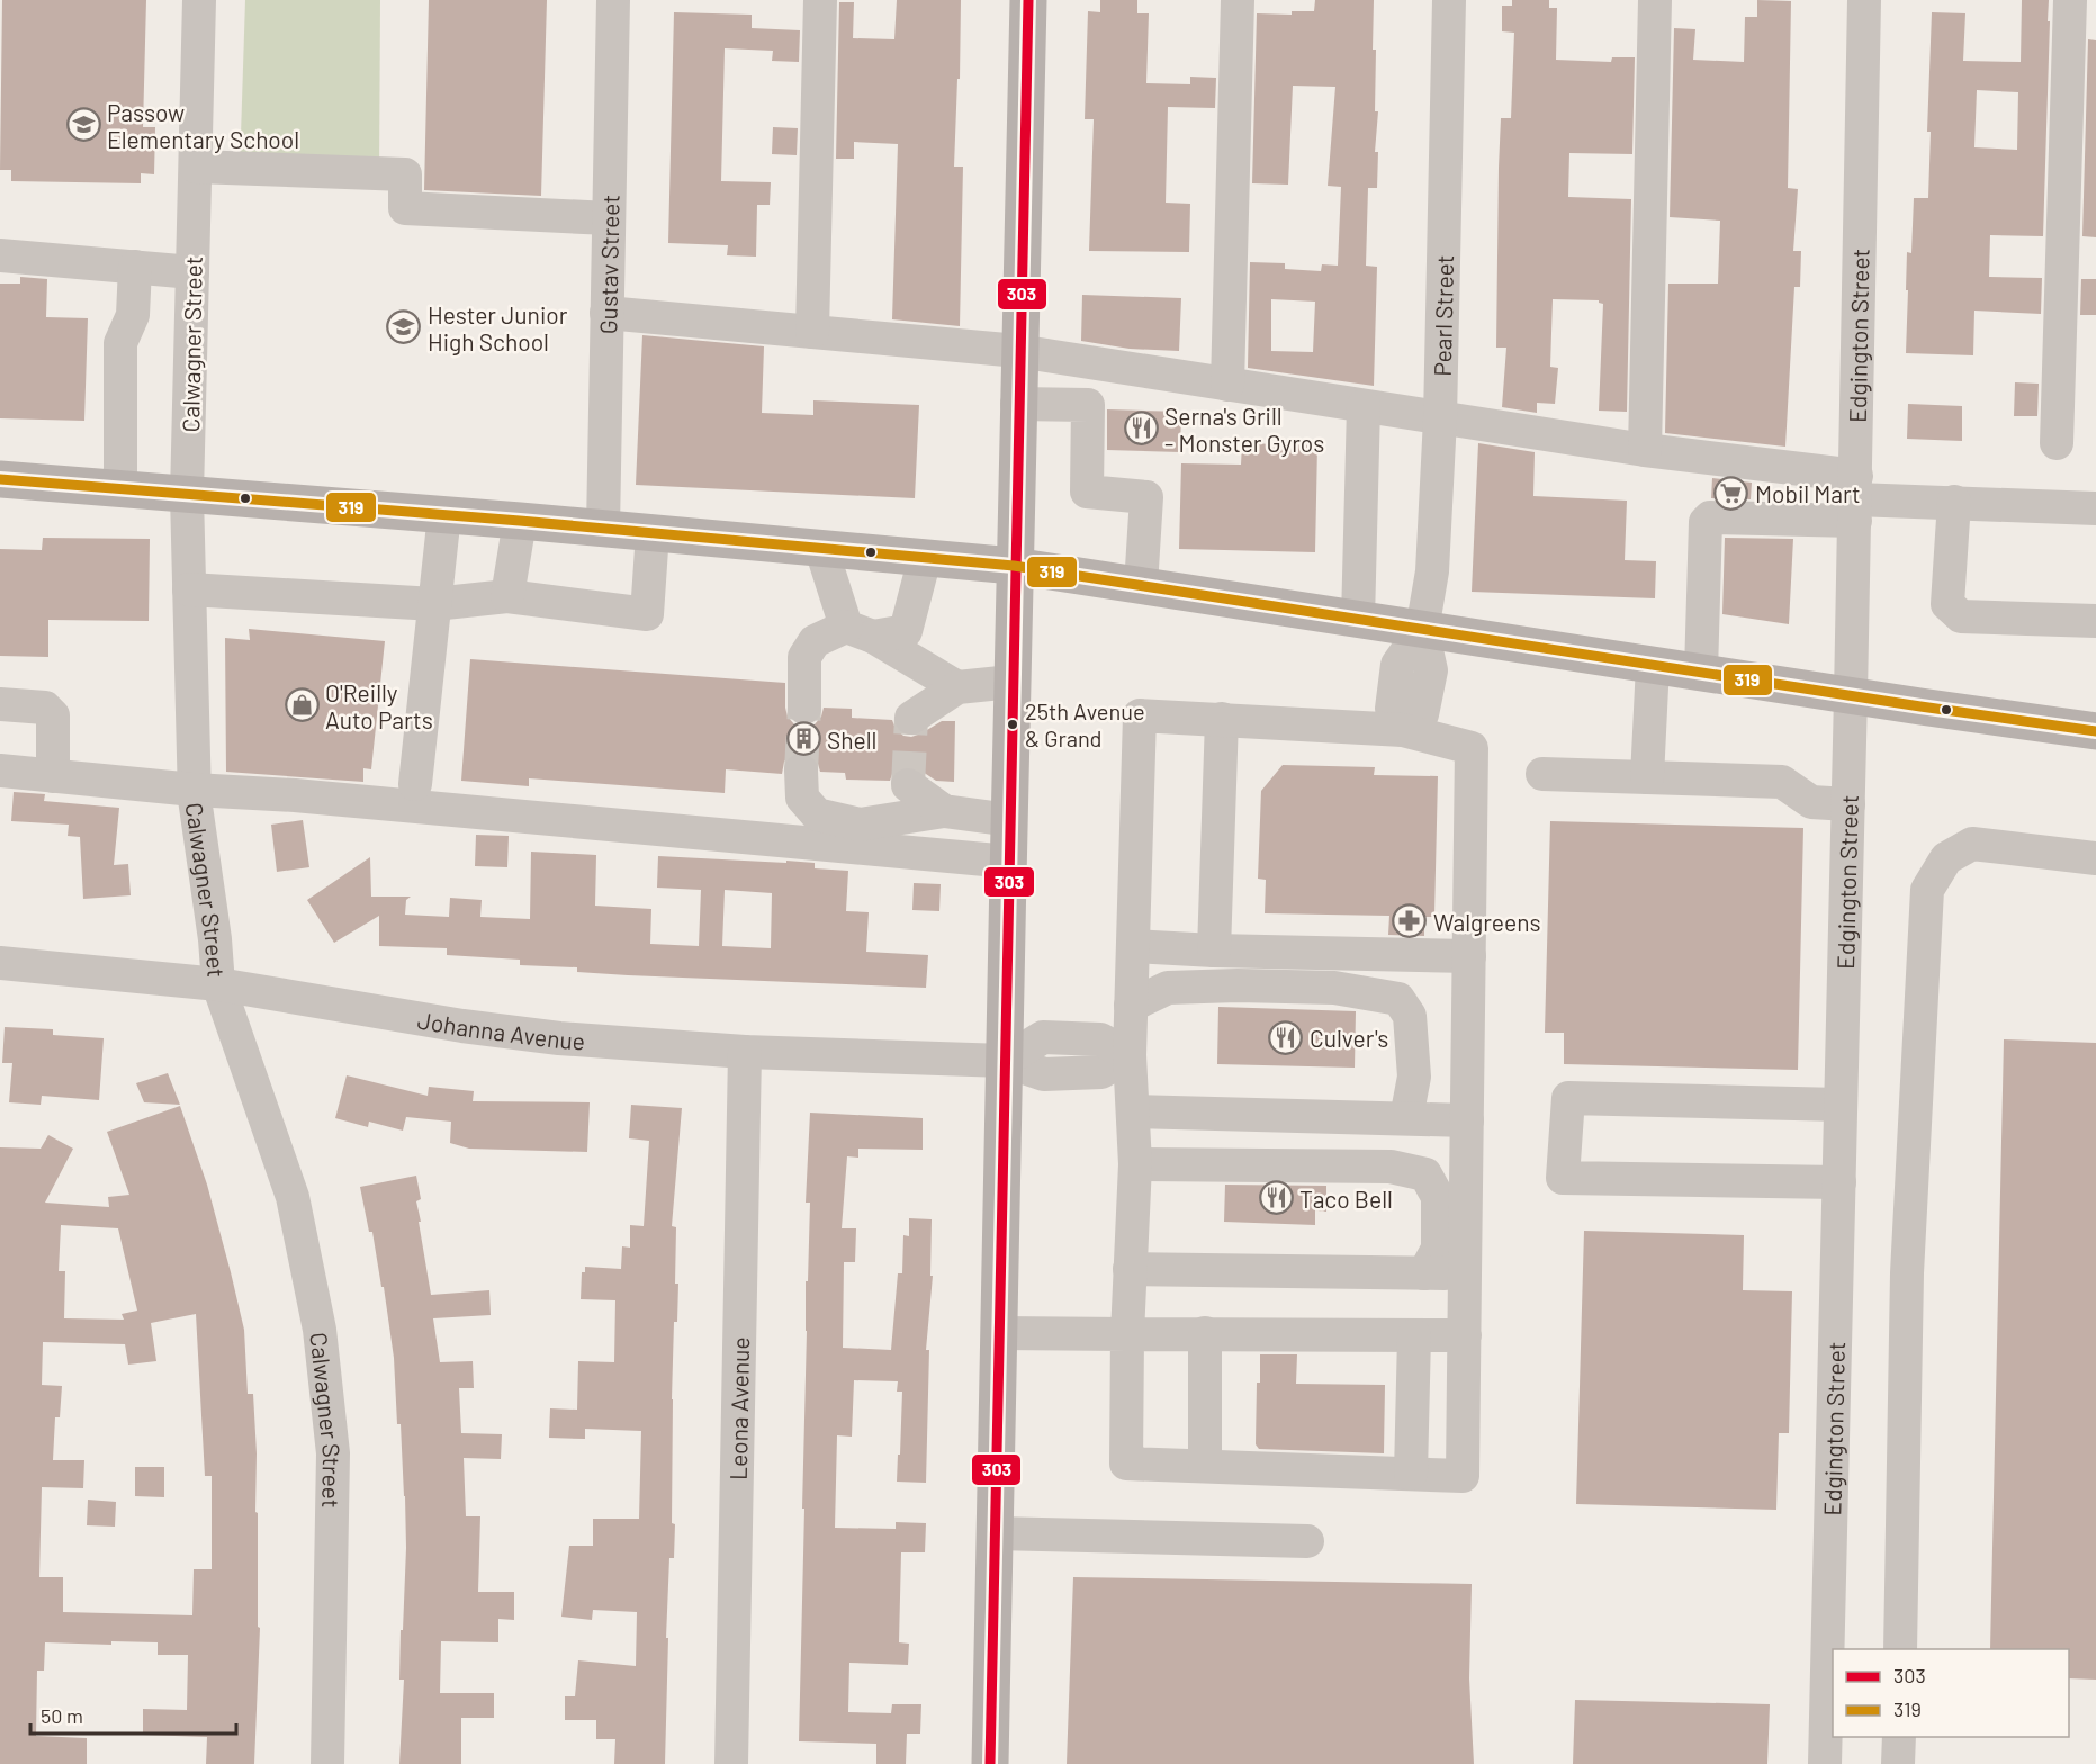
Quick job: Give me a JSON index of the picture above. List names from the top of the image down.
{
  "streets": {
    "street": [
      "Gustav Street",
      "Pearl Street",
      "Edgington Street",
      "Calwagner Street",
      "Johanna Avenue",
      "Leona Avenue"
    ]
  },
  "crossings": [
    ["Calwagner Street", "Johanna Avenue"],
    ["Johanna Avenue", "Leona Avenue"]
  ],
  "places": {
    "school or university": ["Passow Elementary School", "Hester Junior High School"],
    "restaurant": ["Serna's Grill - Monster Gyros", "Culver's", "Taco Bell"],
    "supermarket": ["Mobil Mart"],
    "shop": ["O'Reilly Auto Parts"],
    "other": ["25th Avenue & Grand"],
    "building": ["Shell"],
    "pharmacy": ["Walgreens"]
  },
  "lines": ["transit line 303", "transit line 319"],
  "legend": ["303", "319"],
  "scale_bar": "50 m"
}
